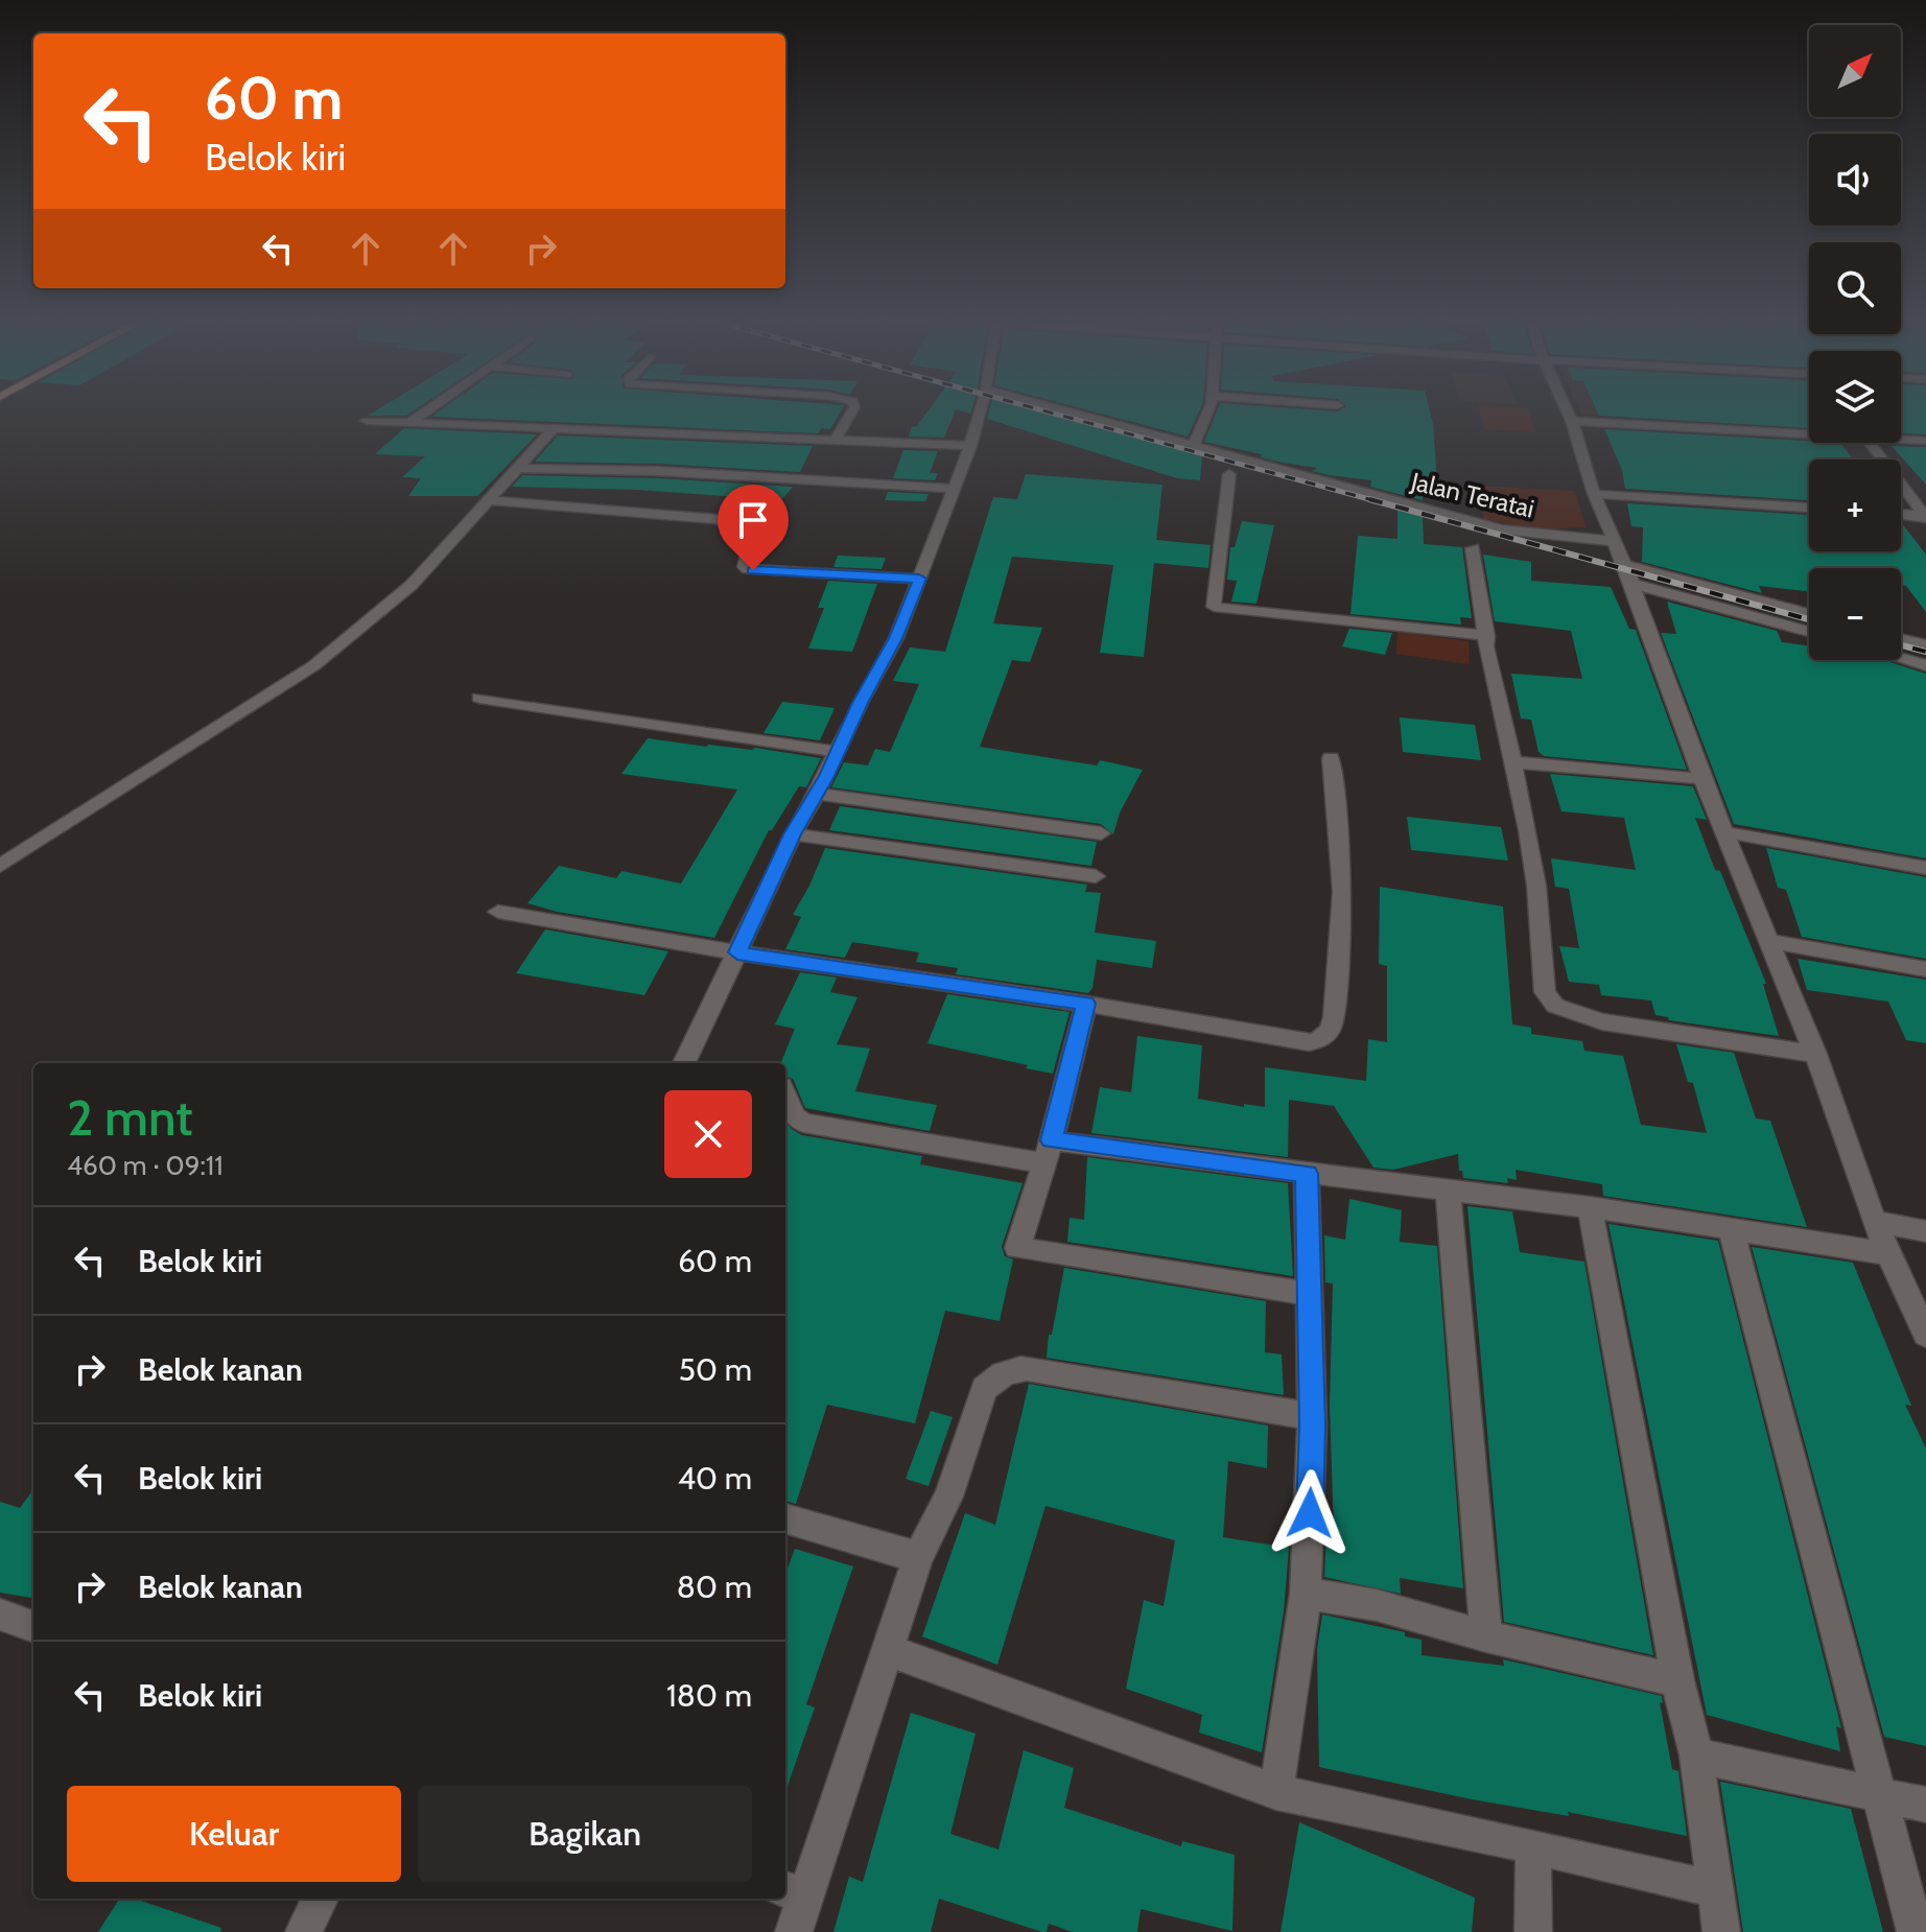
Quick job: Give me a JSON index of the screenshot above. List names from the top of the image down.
{
  "streets": {
    "street": ["Jalan Teratai"]
  },
  "north": "top right",
  "page": {
    "map_buttons": ["+", "−"],
    "turn": ["60 m", "Belok kiri"],
    "heading": ["2 mnt", "460 m · 09:11"],
    "list": [
      {
        "name": "Belok kiri",
        "value": "60 m"
      },
      {
        "name": "Belok kanan",
        "value": "50 m"
      },
      {
        "name": "Belok kiri",
        "value": "40 m"
      },
      {
        "name": "Belok kanan",
        "value": "80 m"
      },
      {
        "name": "Belok kiri",
        "value": "180 m"
      }
    ],
    "buttons": ["Keluar", "Bagikan"]
  }
}
